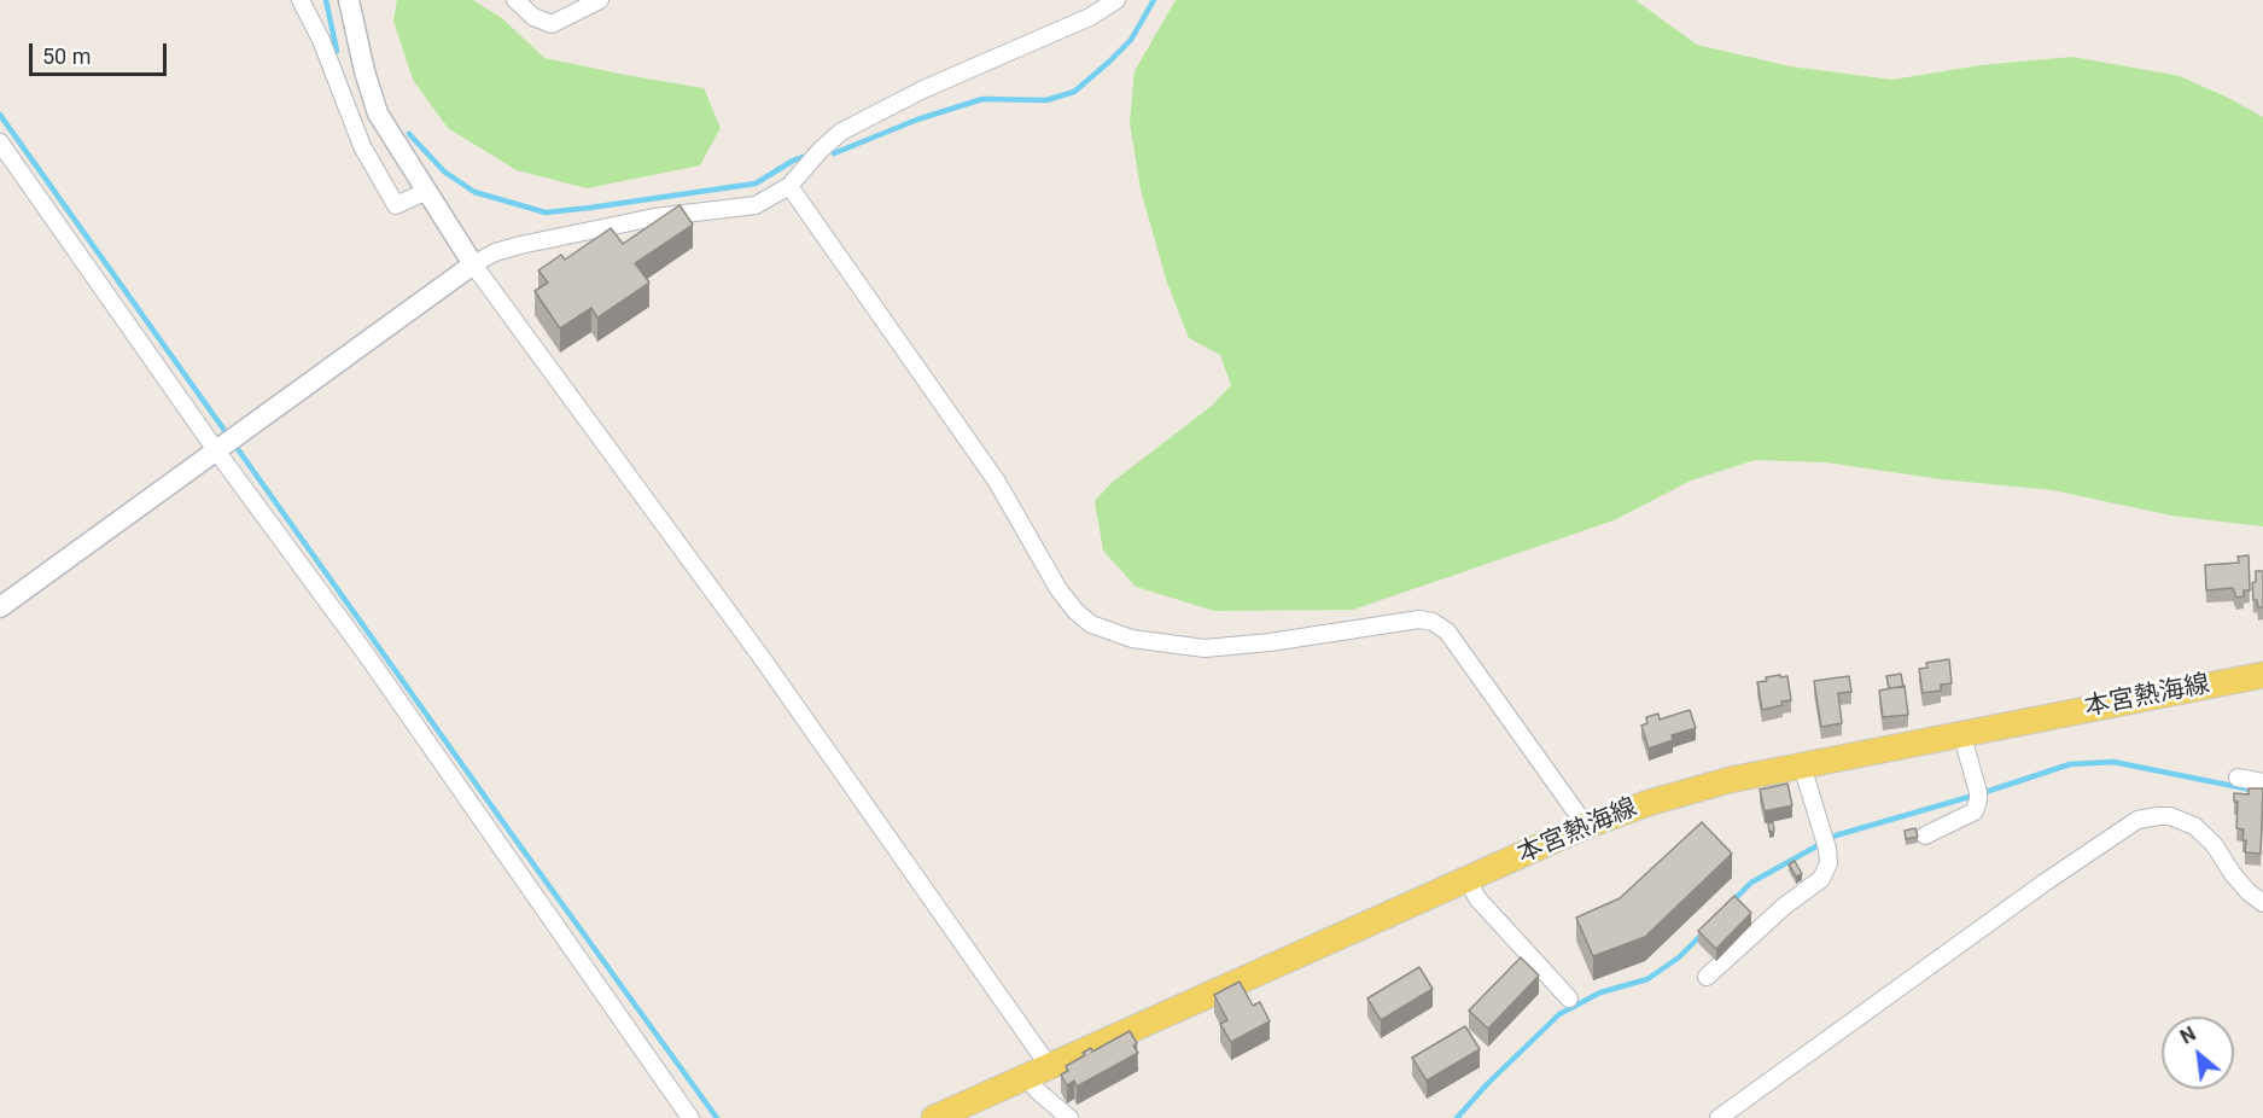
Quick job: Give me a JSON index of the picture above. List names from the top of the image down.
{
  "streets": {
    "main road": ["本宮熱海線"]
  },
  "scale_bar": "50 m",
  "north": "top left"
}
